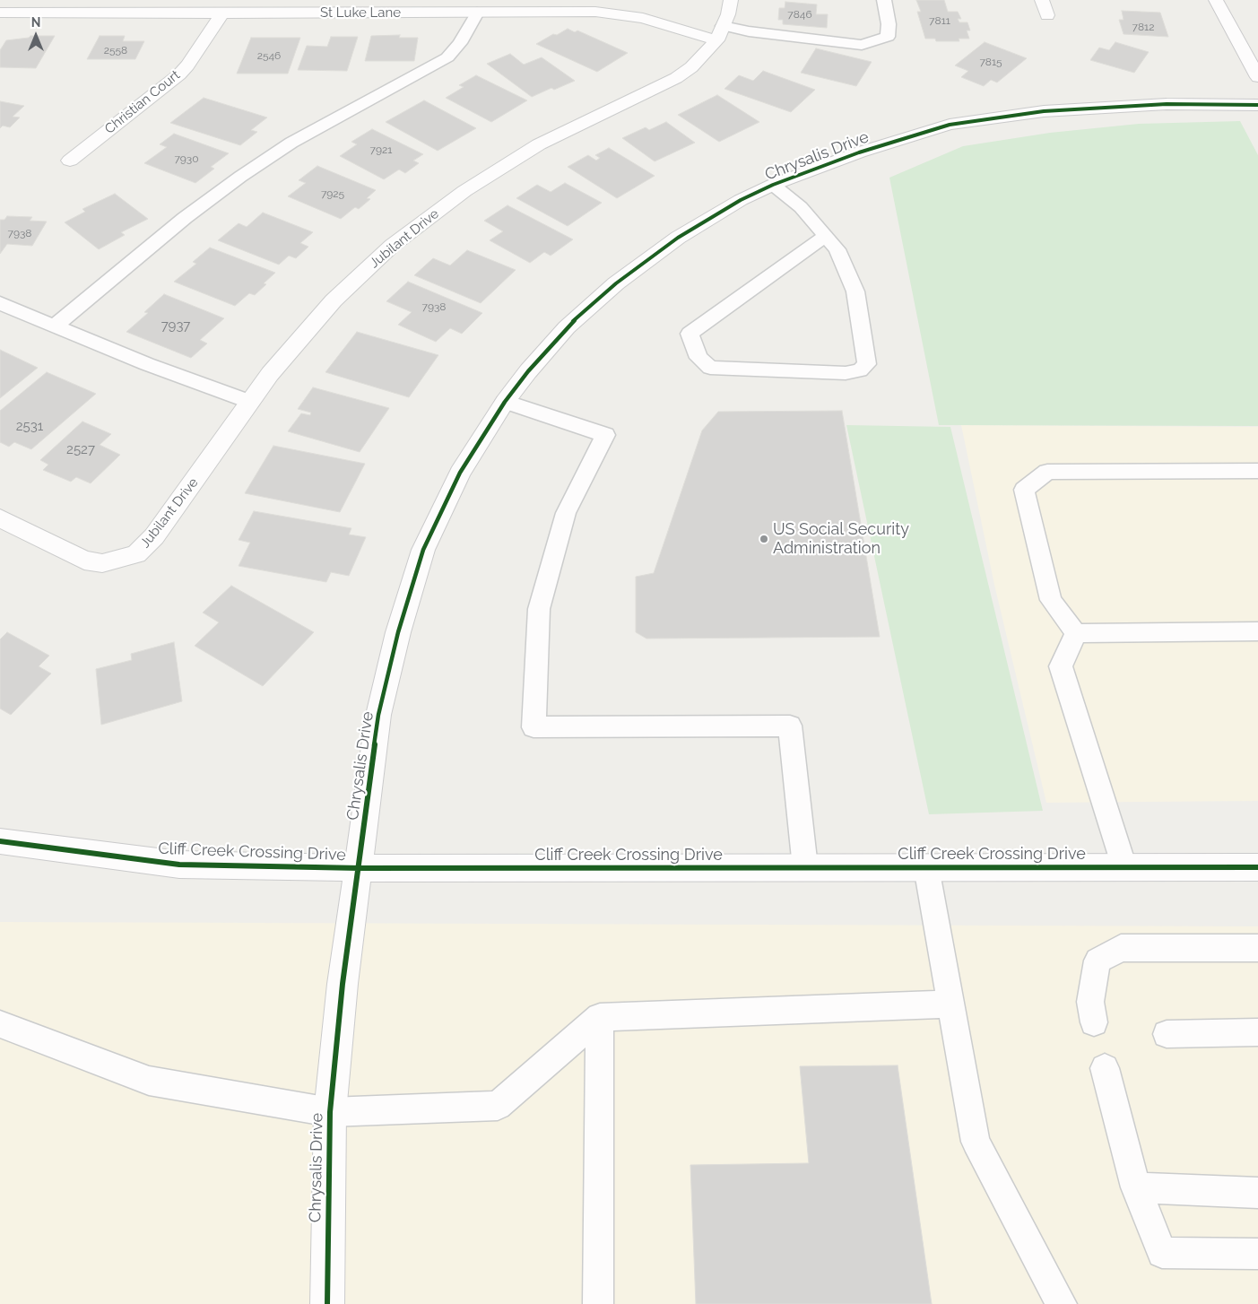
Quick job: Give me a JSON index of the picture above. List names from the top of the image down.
{
  "streets": {
    "street": [
      "St Luke Lane",
      "Christian Court",
      "Chrysalis Drive",
      "Jubilant Drive",
      "Cliff Creek Crossing Drive"
    ]
  },
  "crossings": [
    ["St Luke Lane", "Christian Court"],
    ["St Luke Lane", "Jubilant Drive"],
    ["Chrysalis Drive", "Cliff Creek Crossing Drive"]
  ],
  "places": ["US Social Security Administration"],
  "house_numbers": [
    "7846",
    "7811",
    "7812",
    "2558",
    "2546",
    "7815",
    "7921",
    "7930",
    "7925",
    "7938",
    "7938",
    "7937",
    "2531",
    "2527"
  ],
  "north": "top"
}
